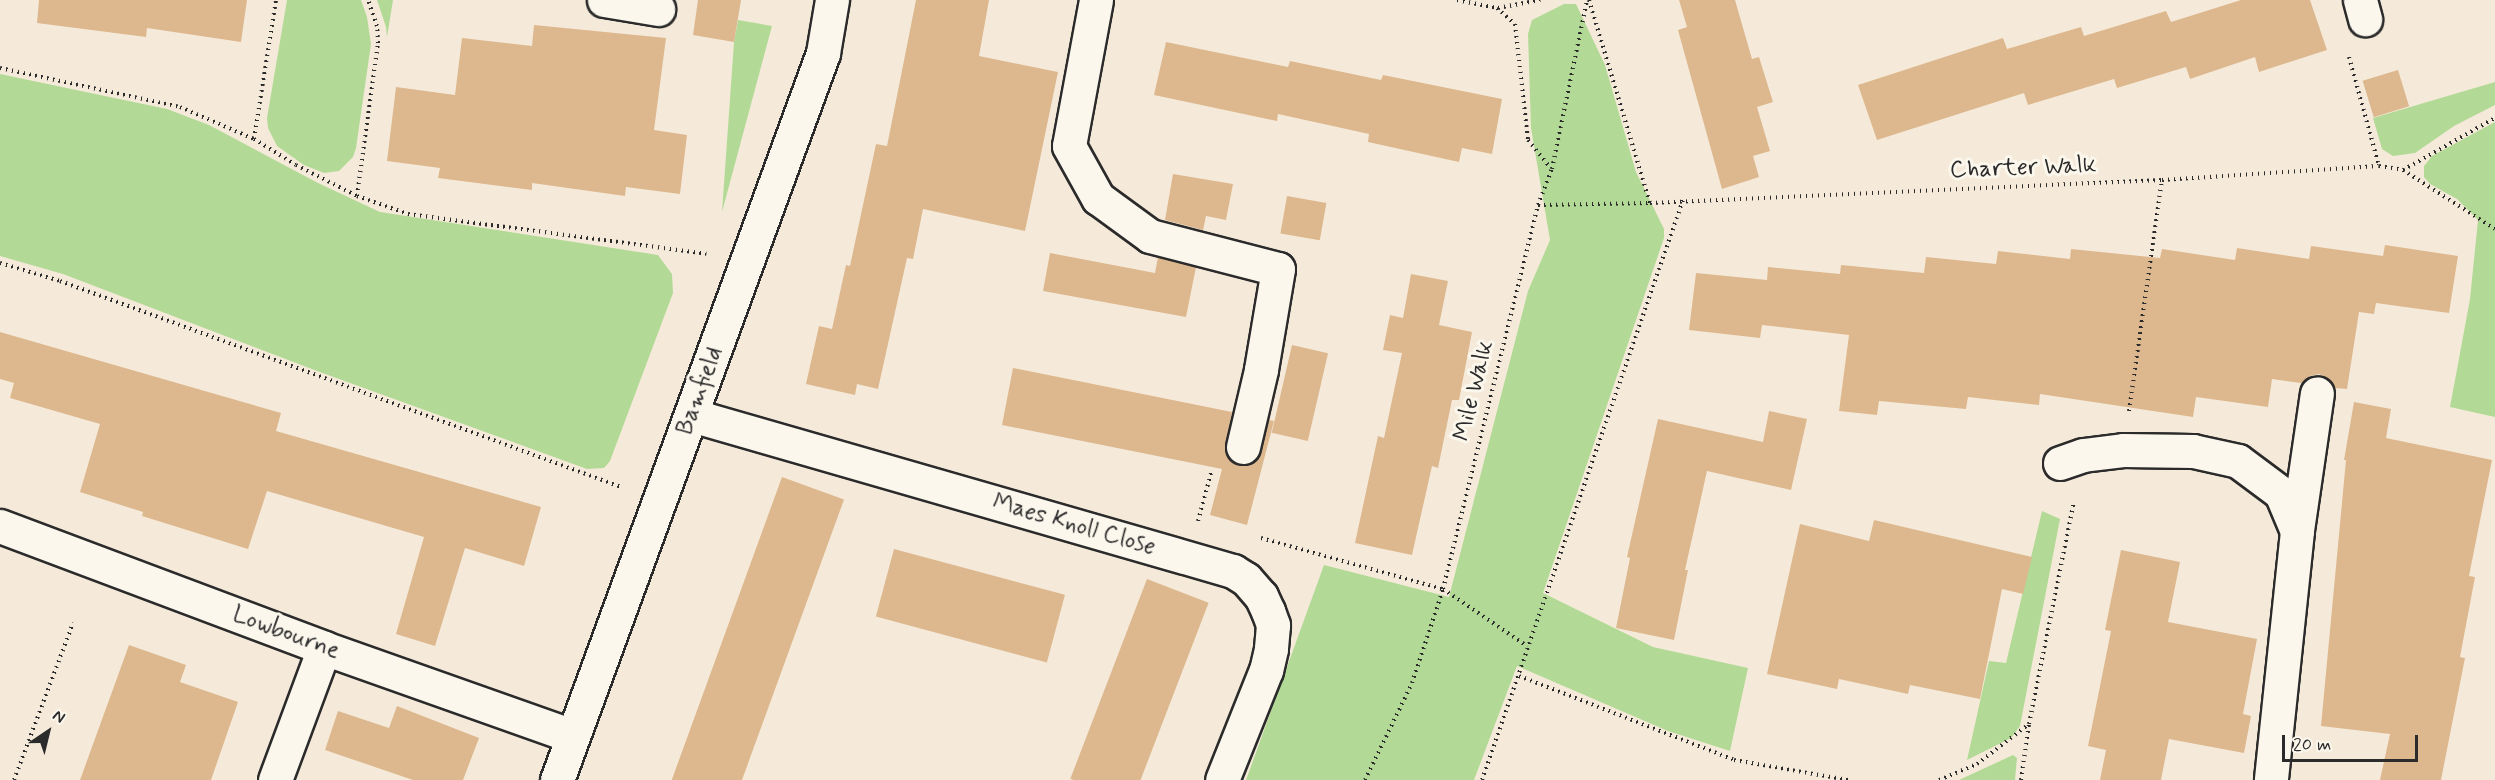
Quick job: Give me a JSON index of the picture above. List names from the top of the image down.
{
  "streets": {
    "street": ["Bamfield", "Maes Knoll Close", "Lowbourne"],
    "path": ["Charter Walk", "Mile Walk"]
  },
  "crossings": [
    ["Charter Walk", "Mile Walk"],
    ["Bamfield", "Maes Knoll Close"],
    ["Bamfield", "Lowbourne"]
  ],
  "scale_bar": "20 m",
  "north": "top right"
}
